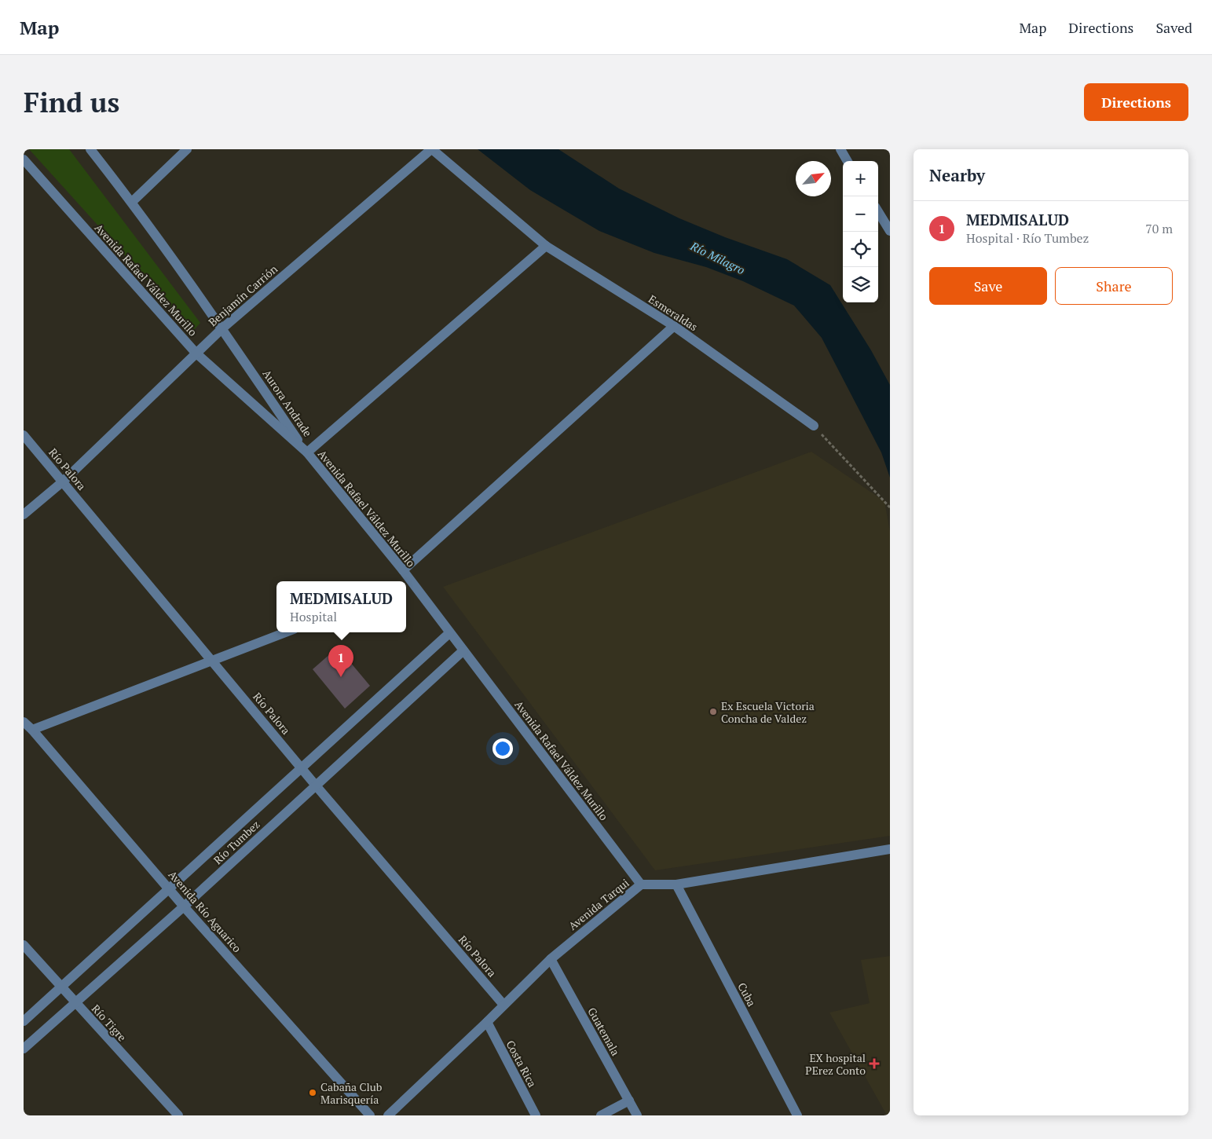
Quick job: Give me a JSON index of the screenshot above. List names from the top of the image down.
{
  "streets": {
    "street": [
      "Avenida Rafael Váldez Murillo",
      "Benjamín Carrión",
      "Esmeraldas",
      "Aurora Andrade",
      "Río Palora",
      "Río Tumbez",
      "Avenida Tarqui",
      "Avenida Río Aguarico",
      "Cuba",
      "Río Tigre",
      "Guatemala",
      "Costa Rica"
    ]
  },
  "crossings": [
    ["Avenida Rafael Váldez Murillo", "Benjamín Carrión"],
    ["Avenida Rafael Váldez Murillo", "Aurora Andrade"],
    ["Avenida Rafael Váldez Murillo", "Río Tumbez"],
    ["Avenida Rafael Váldez Murillo", "Avenida Tarqui"],
    ["Benjamín Carrión", "Esmeraldas"],
    ["Benjamín Carrión", "Aurora Andrade"],
    ["Benjamín Carrión", "Río Palora"],
    ["Esmeraldas", "Aurora Andrade"],
    ["Río Palora", "Río Tumbez"],
    ["Río Palora", "Avenida Tarqui"],
    ["Río Tumbez", "Avenida Río Aguarico"],
    ["Río Tumbez", "Río Tigre"],
    ["Avenida Tarqui", "Cuba"],
    ["Avenida Tarqui", "Guatemala"],
    ["Avenida Tarqui", "Costa Rica"]
  ],
  "water": ["Río Milagro"],
  "places": {
    "other": ["Ex Escuela Victoria Concha de Valdez", "Cabaña Club Marisquería"],
    "health": ["EX hospital PErez Conto"]
  },
  "north": "top right",
  "page": {
    "header": "Map",
    "nav": ["Map", "Directions", "Saved"],
    "buttons": [
      "Directions",
      ["Save", "Share"]
    ],
    "title": "Find us",
    "heading": "Nearby",
    "map_buttons": ["+", "−"],
    "list": [
      {
        "mark": "1",
        "name": "MEDMISALUD",
        "note": "Hospital · Río Tumbez",
        "value": "70 m"
      }
    ],
    "popup": ["MEDMISALUD", "Hospital"],
    "pins": "1"
  }
}
